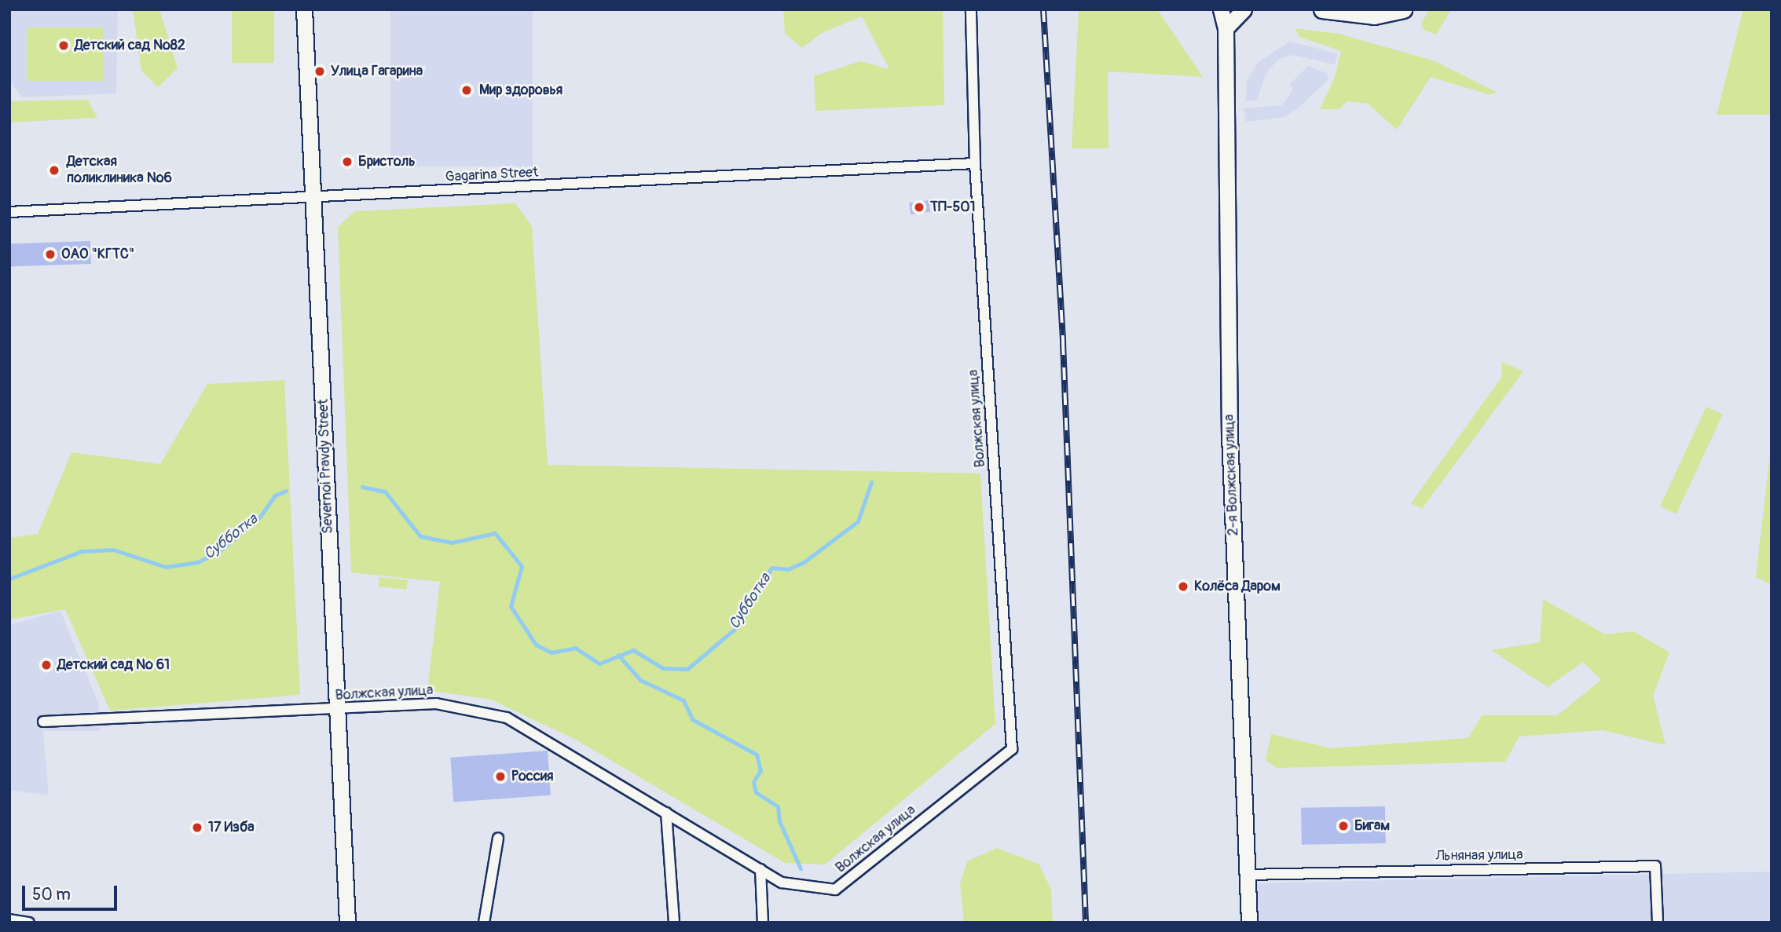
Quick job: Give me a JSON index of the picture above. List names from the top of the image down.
{
  "streets": {
    "street": [
      "Gagarina Street",
      "Волжская улица",
      "Severnoi Pravdy Street",
      "2-я Волжская улица",
      "Льняная улица"
    ]
  },
  "crossings": [
    ["Gagarina Street", "Волжская улица"],
    ["Gagarina Street", "Severnoi Pravdy Street"],
    ["Волжская улица", "Severnoi Pravdy Street"],
    ["2-я Волжская улица", "Льняная улица"]
  ],
  "water": ["Субботка"],
  "places": [
    "Детский сад №82",
    "Улица Гагарина",
    "Мир здоровья",
    "Бристоль",
    "Детская поликлиника №6",
    "ТП-501",
    "ОАО \"КГТС\"",
    "Колёса Даром",
    "Детский сад № 61",
    "Россия",
    "Бигам",
    "17 Изба"
  ],
  "scale_bar": "50 m"
}
